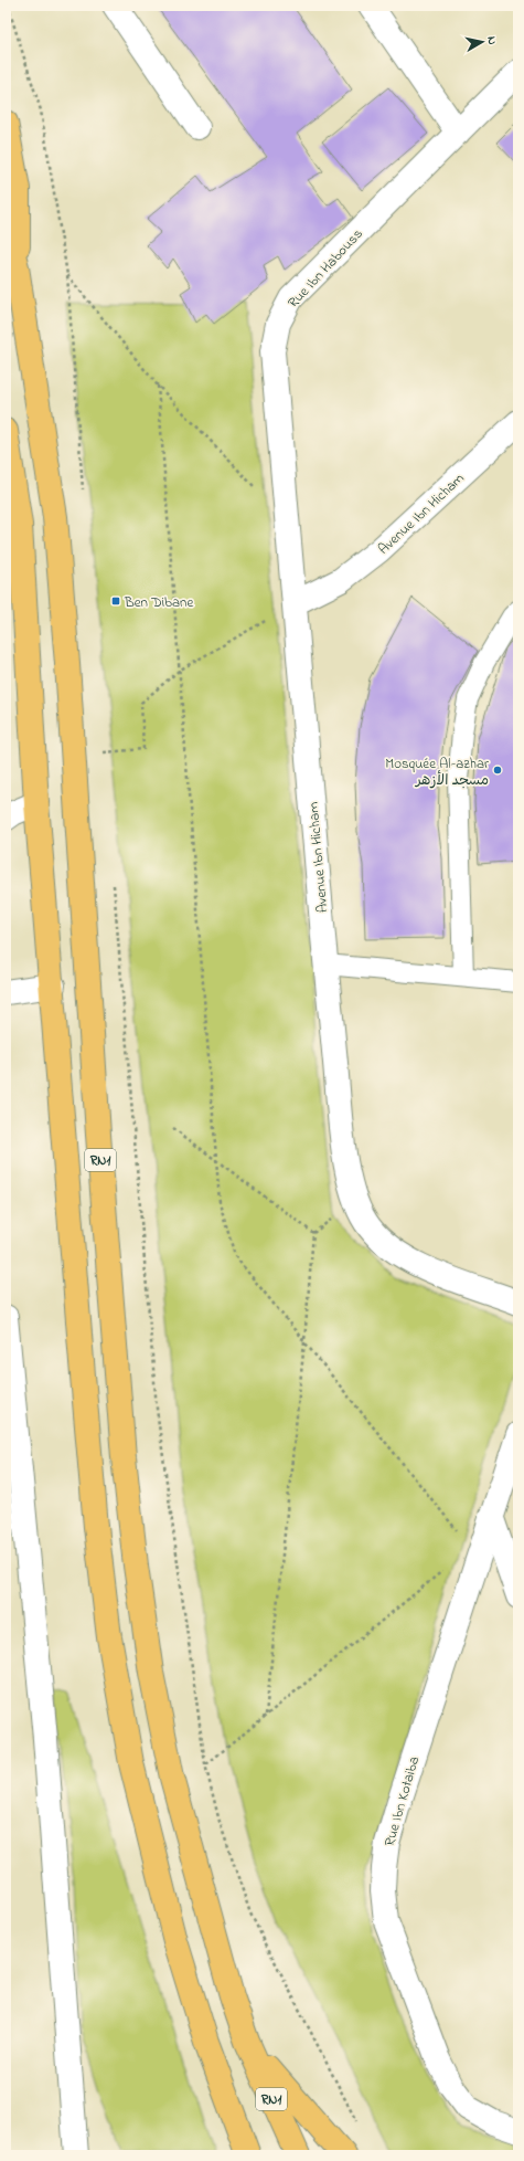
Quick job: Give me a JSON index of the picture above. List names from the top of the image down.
{
  "streets": {
    "highway": ["RN1"],
    "street": ["Rue Ibn Habouss", "Avenue Ibn Hicham", "Rue Ibn Kotaiba"]
  },
  "crossings": [
    ["Rue Ibn Habouss", "Avenue Ibn Hicham"]
  ],
  "places": {
    "transit": ["Ben Dibane"],
    "other": ["Mosquée Al-azhar مسجد الأزهر"]
  },
  "north": "right"
}
